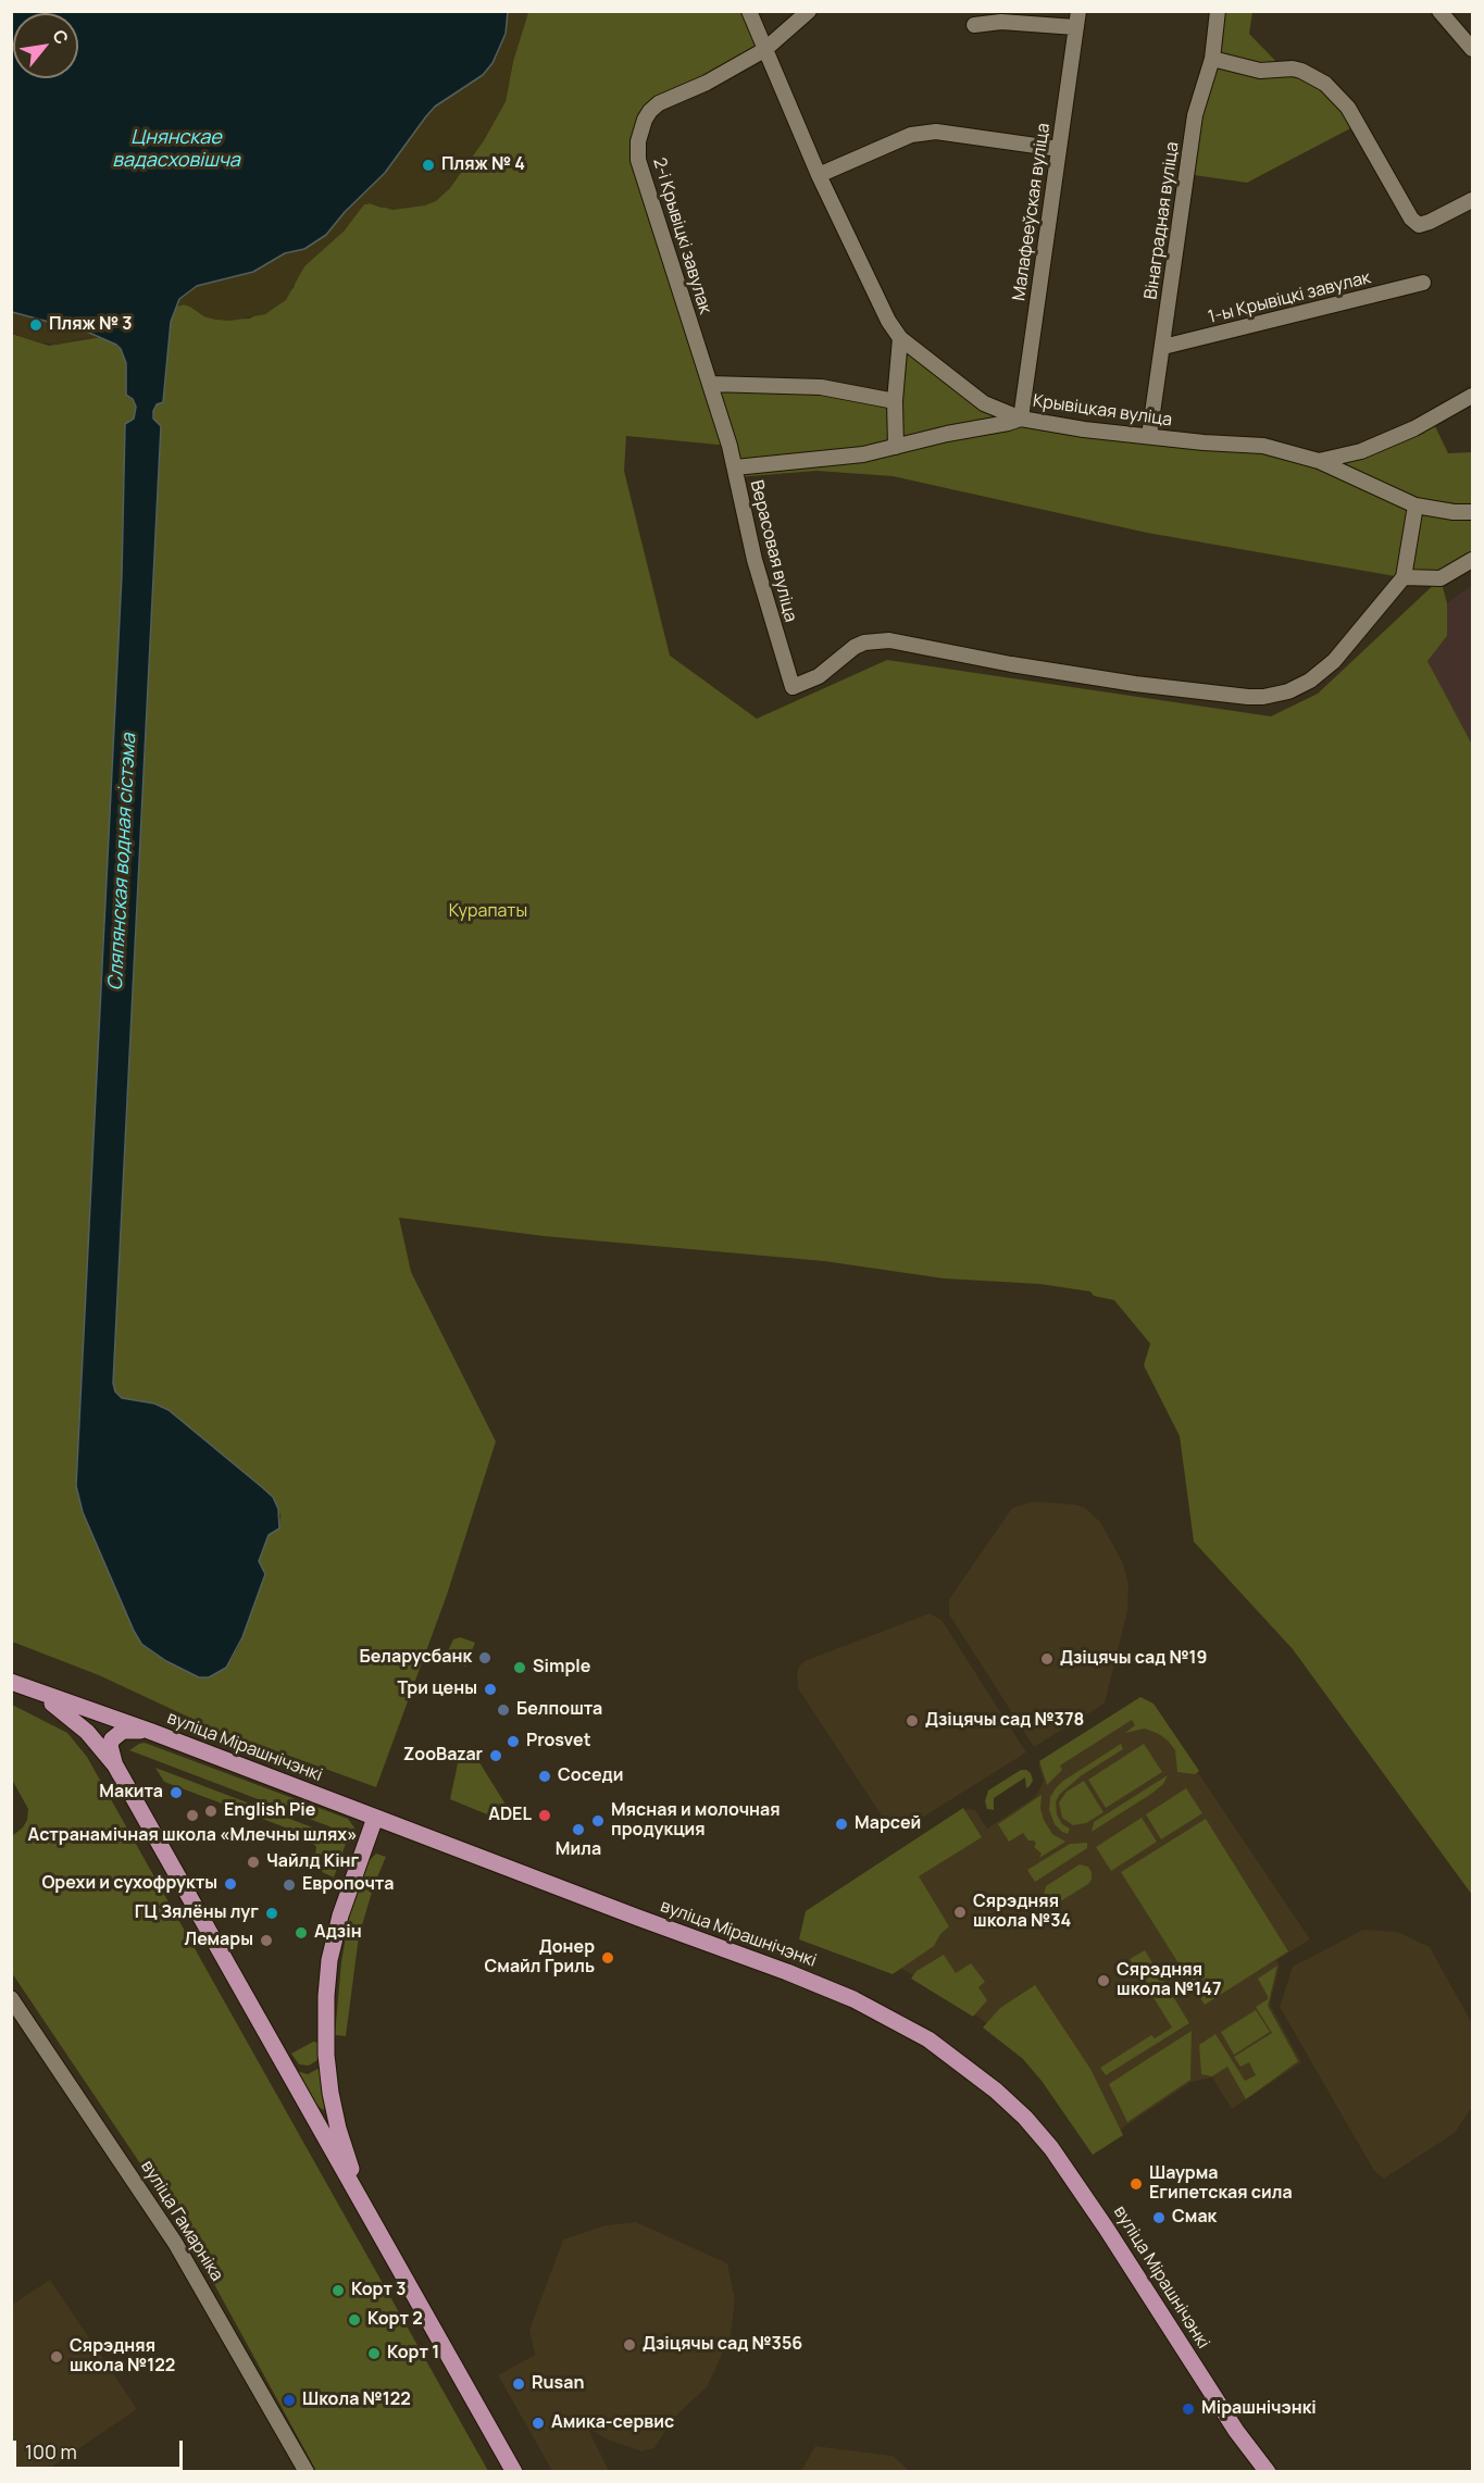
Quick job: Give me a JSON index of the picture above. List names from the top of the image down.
{
  "streets": {
    "main road": ["вуліца Мірашнічэнкі"],
    "street": [
      "Малафееўская вуліца",
      "Вінаградная вуліца",
      "2-і Крывіцкі завулак",
      "1-ы Крывіцкі завулак",
      "Крывіцкая вуліца",
      "Верасовая вуліца",
      "вуліца Гамарніка"
    ]
  },
  "crossings": [
    ["Малафееўская вуліца", "Крывіцкая вуліца"],
    ["Малафееўская вуліца", "Верасовая вуліца"],
    ["Вінаградная вуліца", "1-ы Крывіцкі завулак"],
    ["Вінаградная вуліца", "Крывіцкая вуліца"],
    ["2-і Крывіцкі завулак", "Крывіцкая вуліца"],
    ["2-і Крывіцкі завулак", "Верасовая вуліца"],
    ["Крывіцкая вуліца", "Верасовая вуліца"]
  ],
  "water": ["Цнянскае вадасховішча", "Сляпянская водная сістэма"],
  "parks": ["Курапаты"],
  "places": [
    "Пляж № 4",
    "Пляж № 3",
    "Беларусбанк",
    "Дзіцячы сад №19",
    "Simple",
    "Три цены",
    "Белпошта",
    "Дзіцячы сад №378",
    "Prosvet",
    "ZooBazar",
    "Соседи",
    "Макита",
    "English Pie",
    "Астранамічная школа «Млечны шлях»",
    "ADEL",
    "Мясная и молочная продукция",
    "Марсей",
    "Мила",
    "Чайлд Кінг",
    "Орехи и сухофрукты",
    "Европочта",
    "Сярэдняя школа №34",
    "ГЦ Зялёны луг",
    "Адзін",
    "Лемары",
    "Донер Смайл Гриль",
    "Сярэдняя школа №147",
    "Шаурма Египетская сила",
    "Смак",
    "Корт 3",
    "Корт 2",
    "Дзіцячы сад №356",
    "Корт 1",
    "Сярэдняя школа №122",
    "Rusan",
    "Школа №122",
    "Мірашнічэнкі",
    "Амика-сервис"
  ],
  "scale_bar": "100 m",
  "north": "top right"
}
